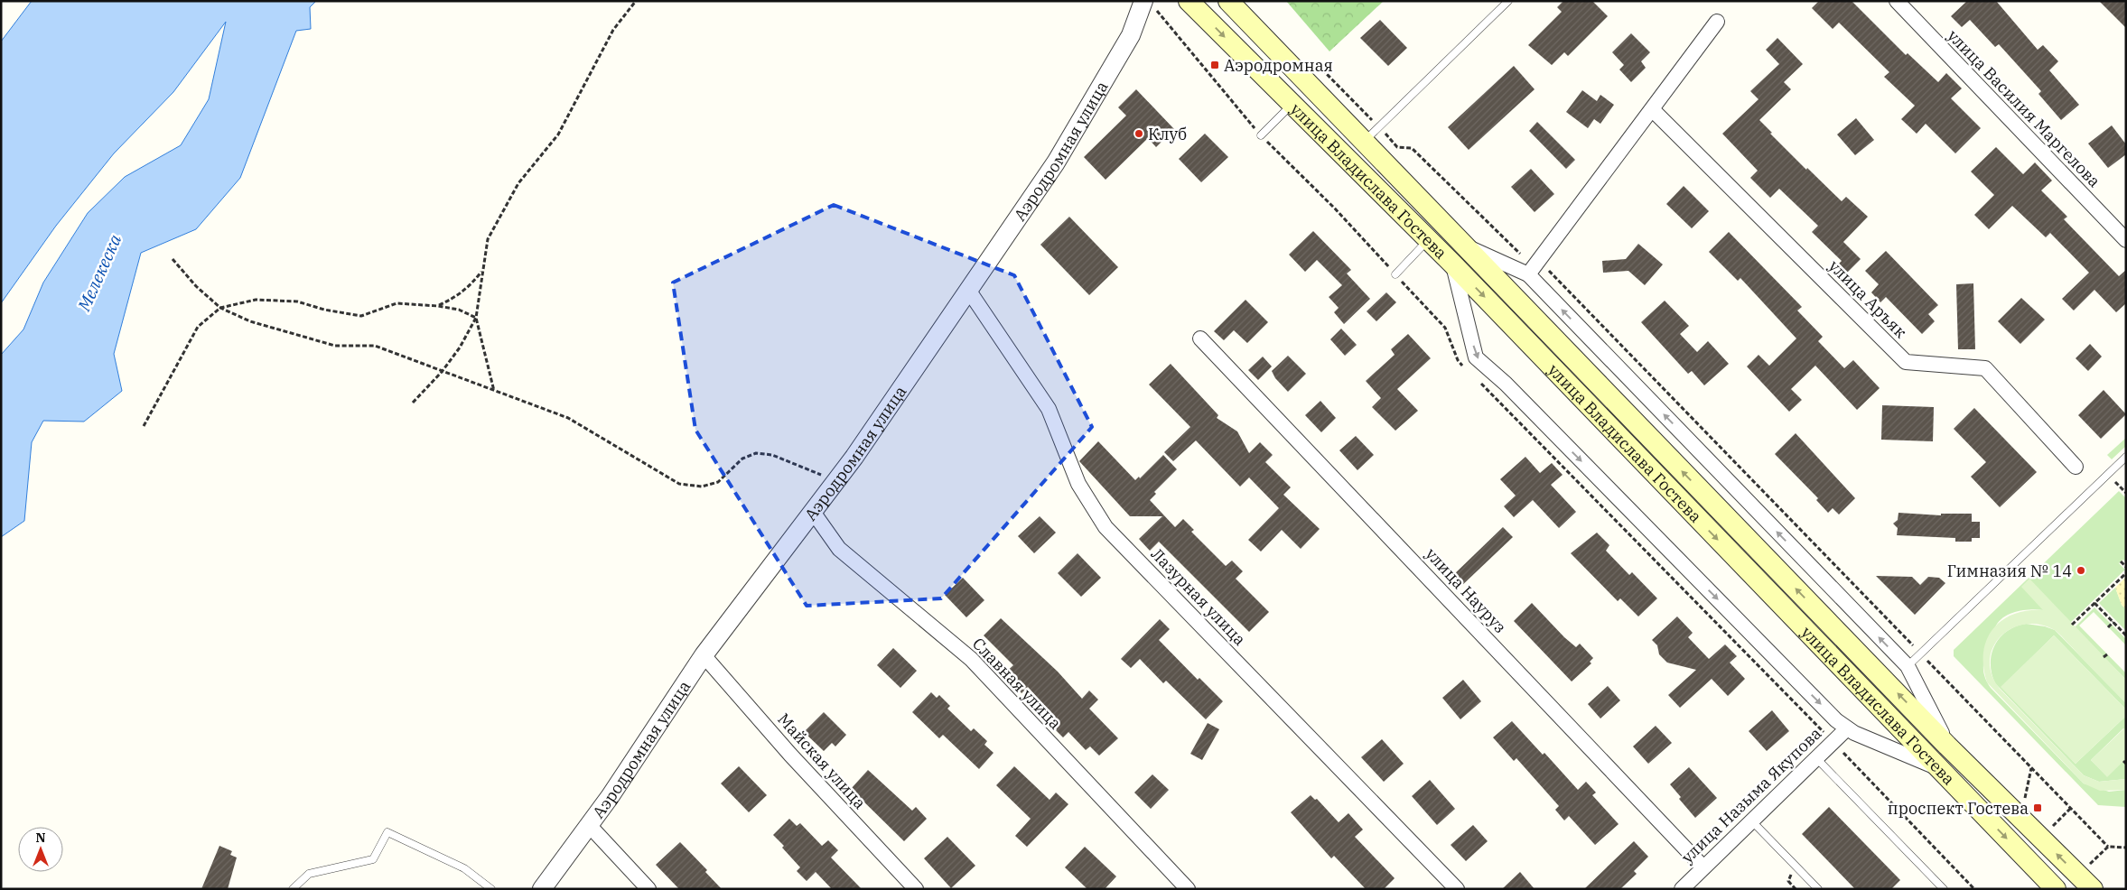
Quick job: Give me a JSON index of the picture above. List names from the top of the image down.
{
  "streets": {
    "main road": ["улица Владислава Гостева"],
    "street": [
      "улица Василия Маргелова",
      "Аэродромная улица",
      "улица Аръяк",
      "улица Науруз",
      "Лазурная улица",
      "Славная улица",
      "Майская улица",
      "улица Назыма Якупова"
    ]
  },
  "crossings": [
    ["Аэродромная улица", "Лазурная улица"],
    ["Аэродромная улица", "Славная улица"],
    ["Аэродромная улица", "Майская улица"],
    ["улица Науруз", "улица Назыма Якупова"]
  ],
  "water": ["Мелекеска"],
  "places": {
    "transit": ["Аэродромная", "проспект Гостева"],
    "other": ["Клуб", "Гимназия № 14"]
  },
  "north": "top"
}
